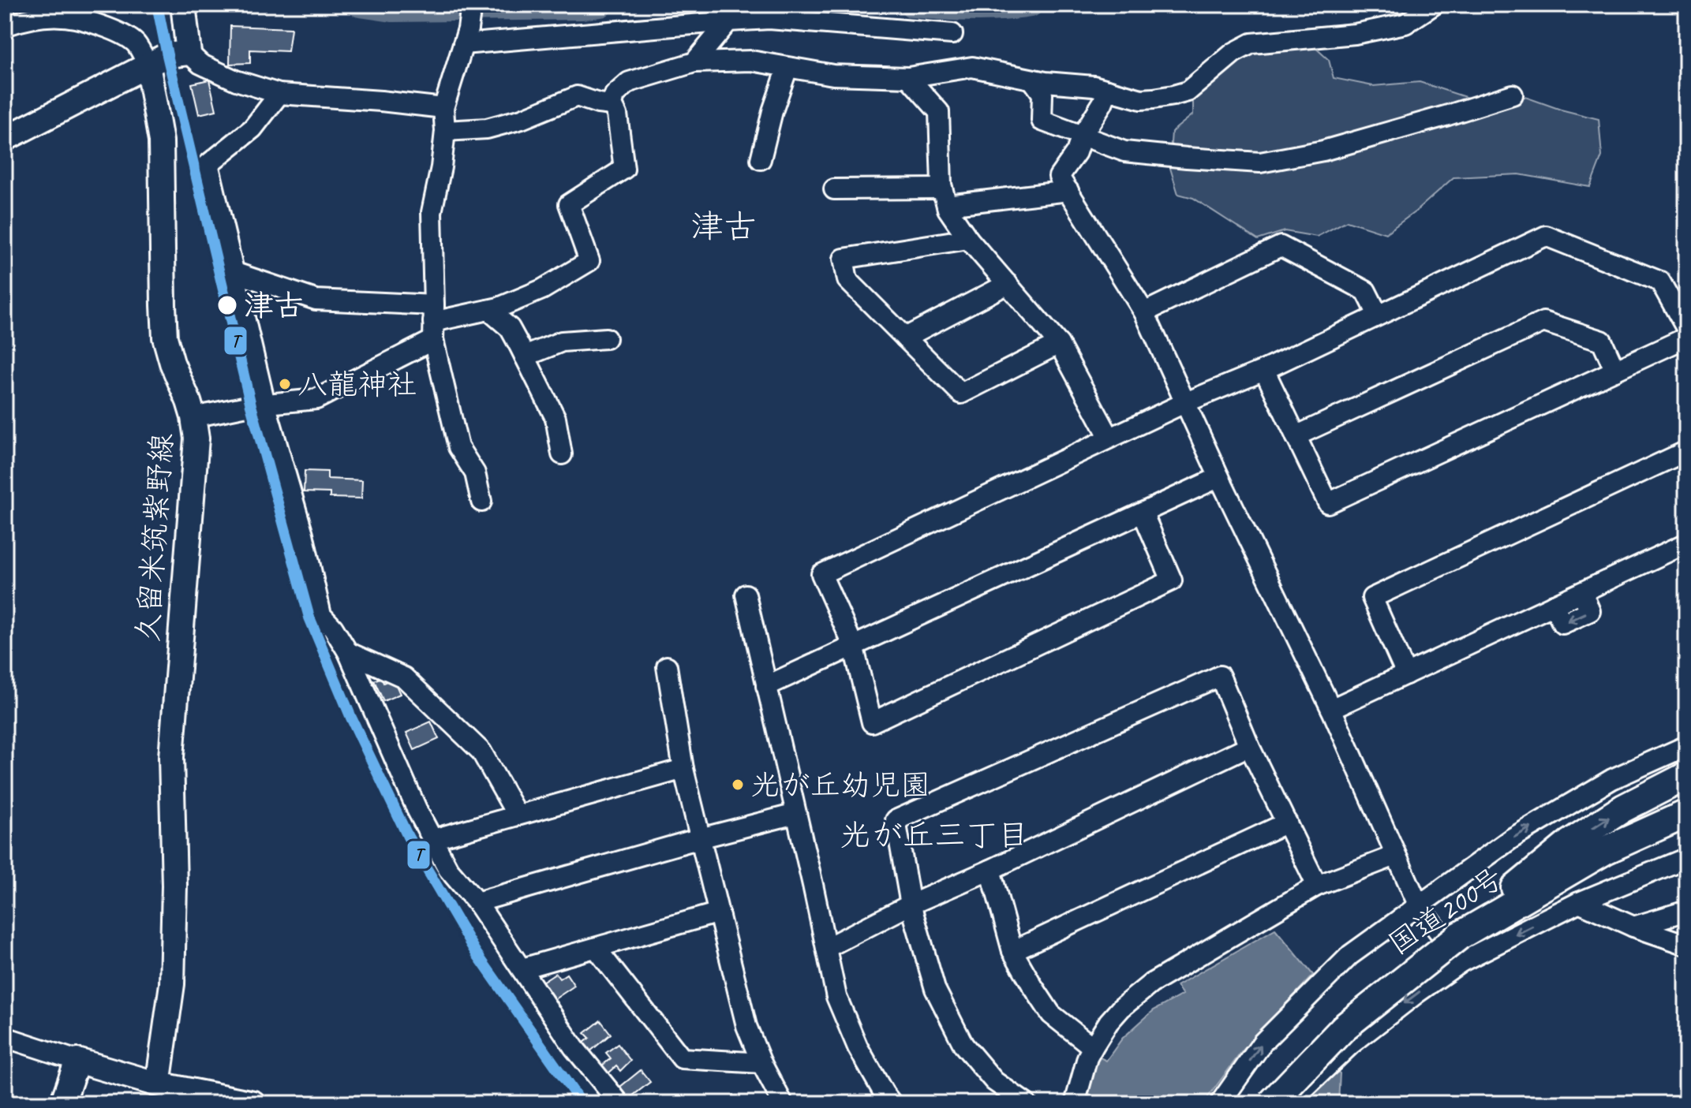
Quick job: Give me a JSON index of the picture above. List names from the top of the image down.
{
  "streets": {
    "highway": ["国道200号"],
    "main road": ["久留米筑紫野線"]
  },
  "districts": ["津古", "光が丘三丁目"],
  "places": ["津古", "八龍神社", "光が丘幼児園"],
  "lines": ["transit line T"]
}
